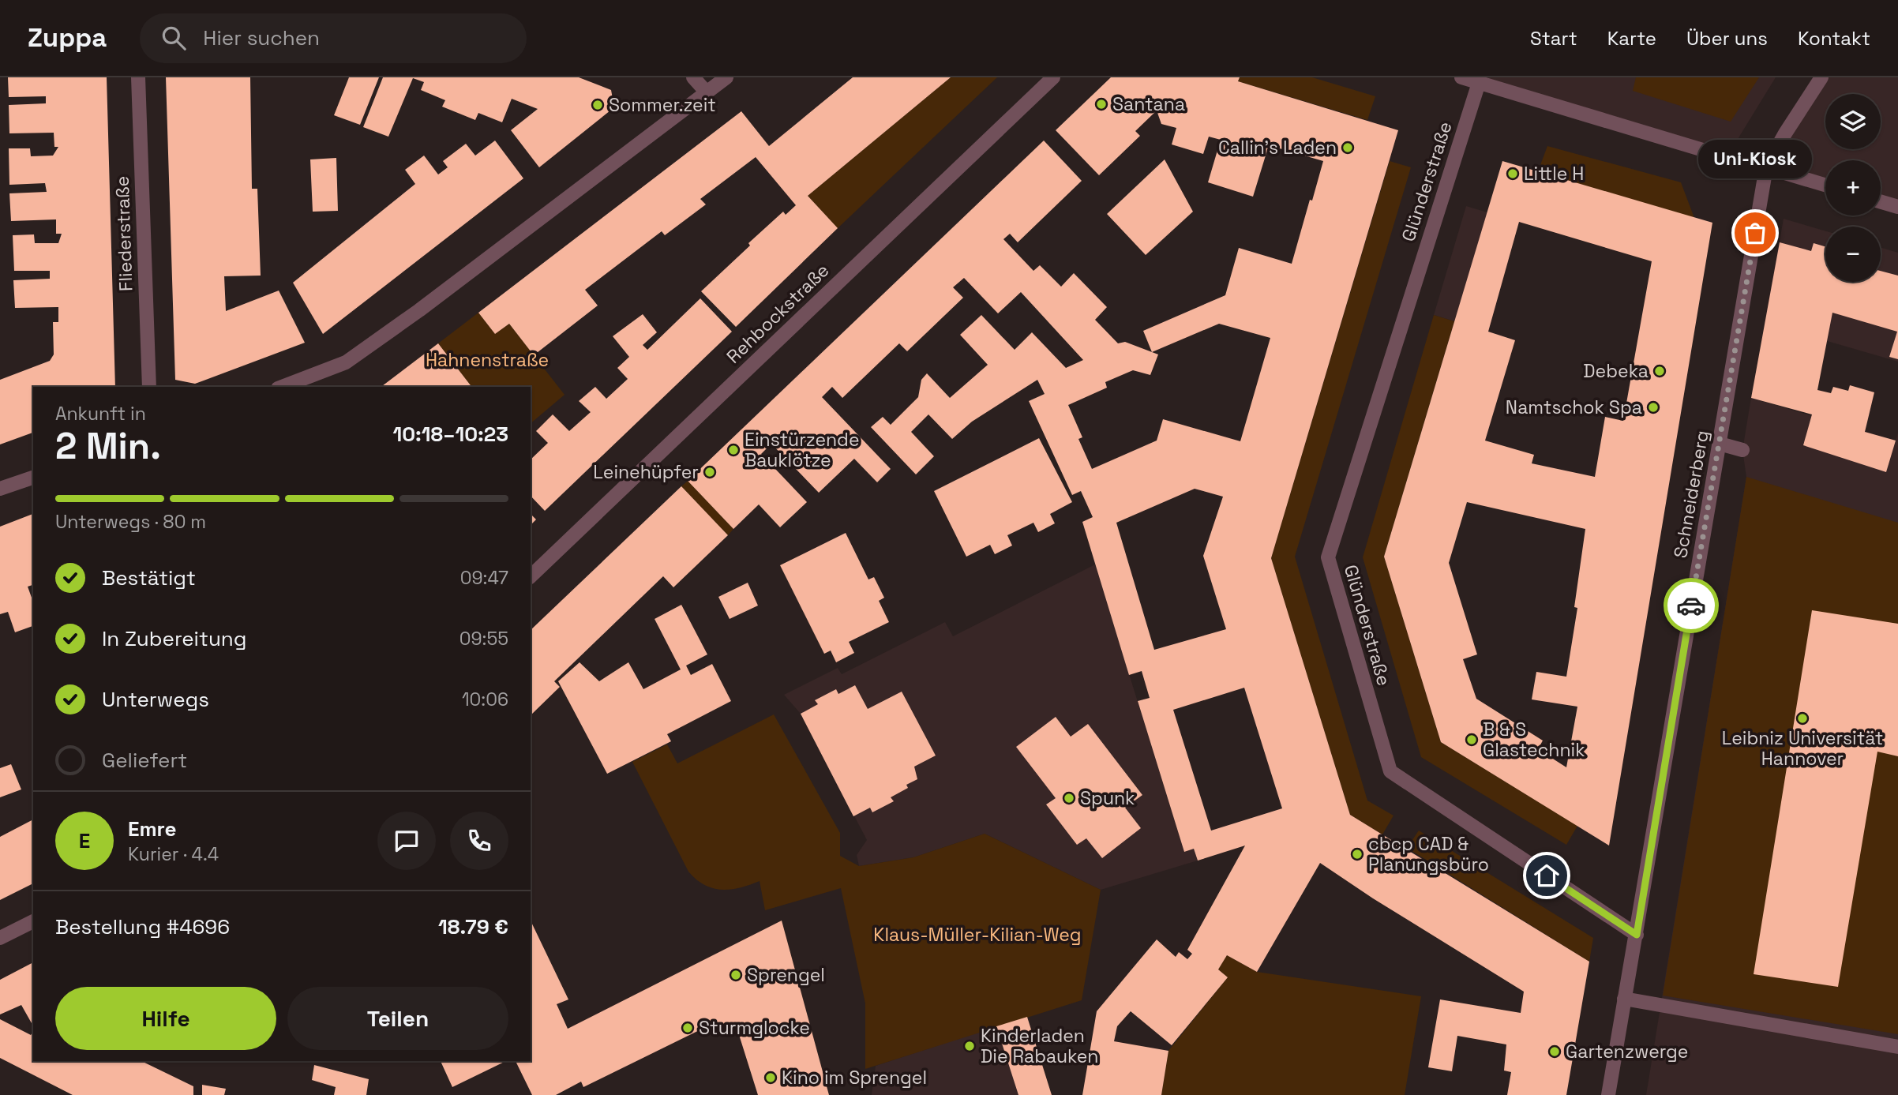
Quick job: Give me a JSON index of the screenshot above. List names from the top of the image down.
{
  "streets": {
    "street": [
      "Glünderstraße",
      "Fliederstraße",
      "Rehbockstraße",
      "Schneiderberg"
    ]
  },
  "crossings": [
    ["Glünderstraße", "Schneiderberg"]
  ],
  "parks": ["Hahnenstraße", "Klaus-Müller-Kilian-Weg"],
  "places": [
    "Santana",
    "Sommer.zeit",
    "Callin's Laden",
    "Little H",
    "Uni-Kiosk",
    "Debeka",
    "Namtschok Spa",
    "Einstürzende Bauklötze",
    "Leinehüpfer",
    "Leibniz Universität Hannover",
    "B & S Glastechnik",
    "Spunk",
    "cbcp CAD & Planungsbüro",
    "Sprengel",
    "Sturmglocke",
    "Kinderladen Die Rabauken",
    "Gartenzwerge",
    "Kino im Sprengel"
  ],
  "page": {
    "header": "Zuppa",
    "search": "Hier suchen",
    "nav": [
      "Start",
      "Karte",
      "Über uns",
      "Kontakt"
    ],
    "map_buttons": ["+", "−"],
    "bubble": "Uni-Kiosk",
    "heading": ["2 Min.", "Ankunft in", "10:18–10:23"],
    "panel": [
      "Emre",
      "Kurier · 4.4",
      "Bestellung #4696",
      "18.79 €"
    ],
    "bar": "Unterwegs · 80 m",
    "list": [
      ["Bestätigt", "09:47"],
      ["In Zubereitung", "09:55"],
      ["Unterwegs", "10:06"],
      "Geliefert"
    ],
    "round": "E",
    "buttons": ["Hilfe", "Teilen"]
  }
}
